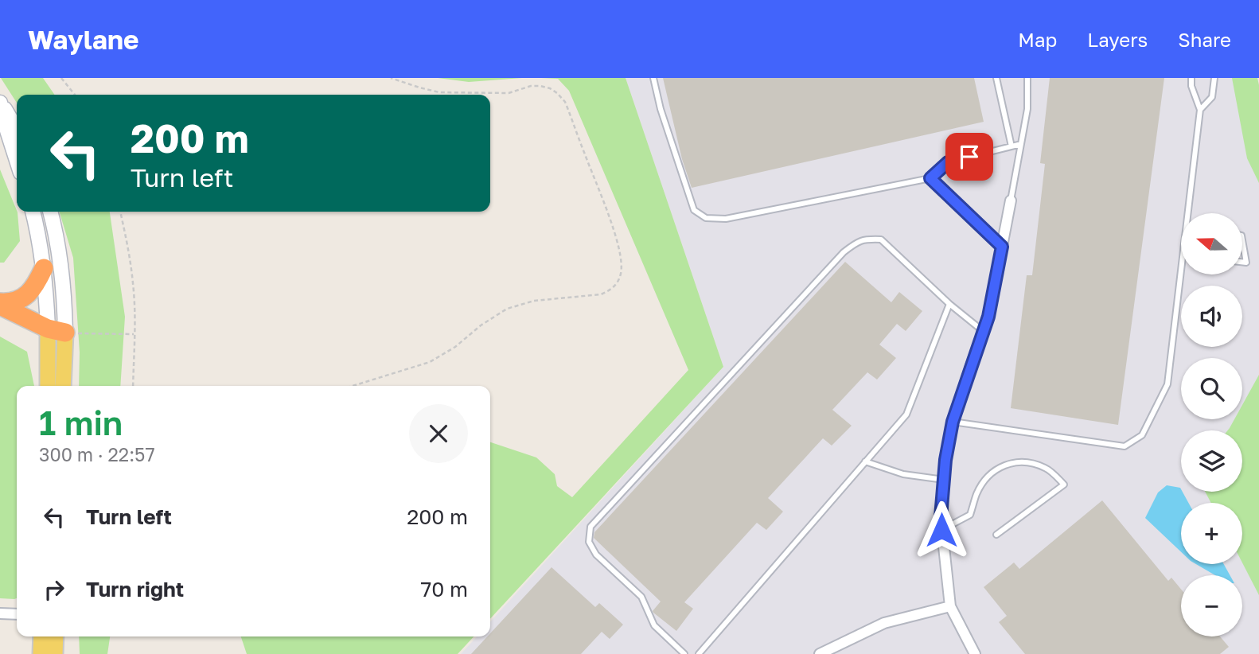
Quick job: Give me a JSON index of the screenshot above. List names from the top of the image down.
{
  "north": "left",
  "page": {
    "header": "Waylane",
    "nav": ["Map", "Layers", "Share"],
    "turn": ["200 m", "Turn left"],
    "map_buttons": ["+", "−"],
    "heading": ["1 min", "300 m · 22:57"],
    "list": [
      {
        "name": "Turn left",
        "value": "200 m"
      },
      {
        "name": "Turn right",
        "value": "70 m"
      }
    ]
  }
}
